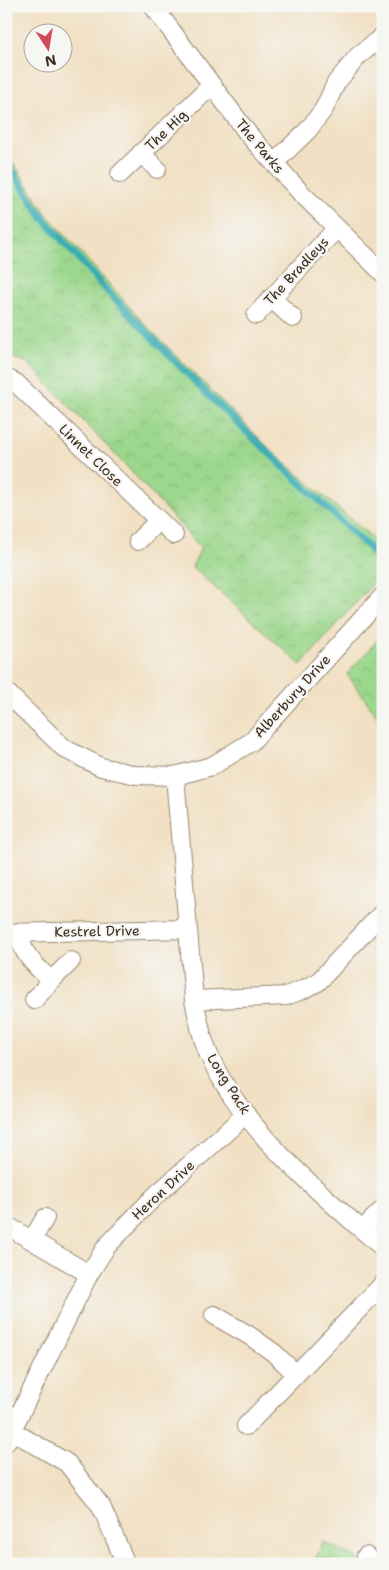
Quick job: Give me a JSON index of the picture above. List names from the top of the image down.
{
  "streets": {
    "street": [
      "The Hig",
      "The Parks",
      "The Bradleys",
      "Linnet Close",
      "Alberbury Drive",
      "Kestrel Drive",
      "Long Pack",
      "Heron Drive"
    ]
  },
  "crossings": [
    ["The Hig", "The Parks"],
    ["The Parks", "The Bradleys"],
    ["Alberbury Drive", "Long Pack"],
    ["Kestrel Drive", "Long Pack"],
    ["Long Pack", "Heron Drive"]
  ],
  "north": "bottom"
}
